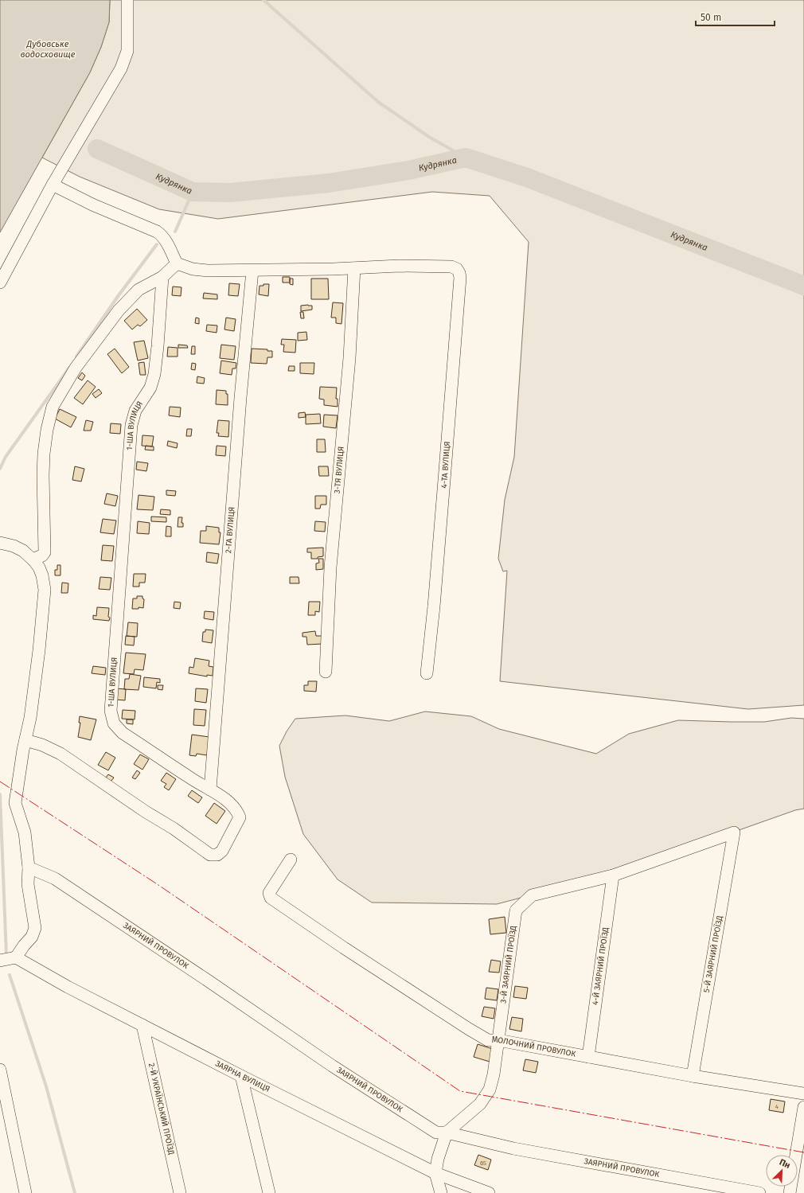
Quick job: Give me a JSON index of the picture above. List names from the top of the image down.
{
  "streets": {
    "street": [
      "1-ША ВУЛИЦЯ",
      "4-ТА ВУЛИЦЯ",
      "3-ТЯ ВУЛИЦЯ",
      "2-ГА ВУЛИЦЯ",
      "ЗАЯРНИЙ ПРОВУЛОК",
      "5-Й ЗАЯРНИЙ ПРОЇЗД",
      "3-Й ЗАЯРНИЙ ПРОЇЗД",
      "4-Й ЗАЯРНИЙ ПРОЇЗД",
      "МОЛОЧНИЙ ПРОВУЛОК",
      "ЗАЯРНА ВУЛИЦЯ",
      "2-Й УКРАЇНСЬКИЙ ПРОЇЗД"
    ]
  },
  "crossings": [
    ["1-ША ВУЛИЦЯ", "2-ГА ВУЛИЦЯ"],
    ["4-ТА ВУЛИЦЯ", "3-ТЯ ВУЛИЦЯ"],
    ["ЗАЯРНИЙ ПРОВУЛОК", "3-Й ЗАЯРНИЙ ПРОЇЗД"],
    ["5-Й ЗАЯРНИЙ ПРОЇЗД", "3-Й ЗАЯРНИЙ ПРОЇЗД"],
    ["5-Й ЗАЯРНИЙ ПРОЇЗД", "4-Й ЗАЯРНИЙ ПРОЇЗД"],
    ["5-Й ЗАЯРНИЙ ПРОЇЗД", "МОЛОЧНИЙ ПРОВУЛОК"],
    ["3-Й ЗАЯРНИЙ ПРОЇЗД", "4-Й ЗАЯРНИЙ ПРОЇЗД"],
    ["3-Й ЗАЯРНИЙ ПРОЇЗД", "МОЛОЧНИЙ ПРОВУЛОК"],
    ["4-Й ЗАЯРНИЙ ПРОЇЗД", "МОЛОЧНИЙ ПРОВУЛОК"],
    ["ЗАЯРНА ВУЛИЦЯ", "2-Й УКРАЇНСЬКИЙ ПРОЇЗД"]
  ],
  "water": ["Дубовське водосховище", "Кудрянка"],
  "house_numbers": ["4", "65"],
  "scale_bar": "50 m",
  "north": "top right"
}
